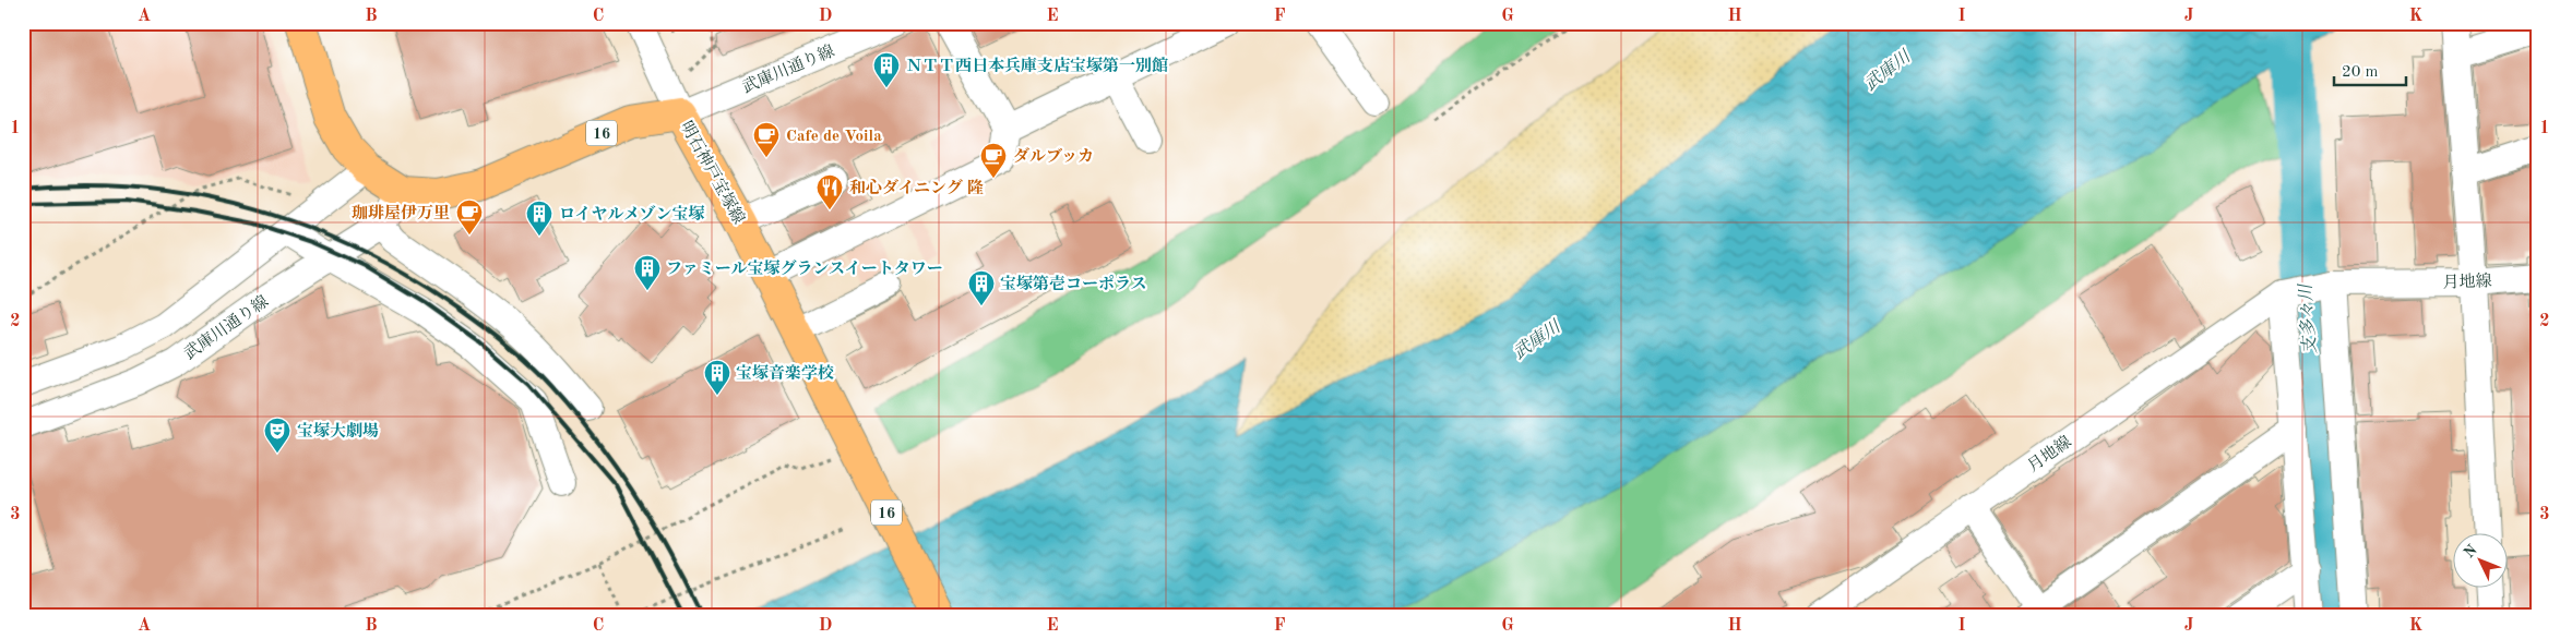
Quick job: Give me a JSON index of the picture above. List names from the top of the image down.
{
  "streets": {
    "main road": ["16", "明石神戸宝塚線"],
    "street": ["武庫川通り線", "月地線"]
  },
  "crossings": [
    ["武庫川通り線", "明石神戸宝塚線"]
  ],
  "water": ["武庫川", "支多々川"],
  "places": {
    "building": [
      "ＮＴＴ西日本兵庫支店宝塚第一別館",
      "ロイヤルメゾン宝塚",
      "ファミール宝塚グランスイートタワー",
      "宝塚第壱コーポラス",
      "宝塚音楽学校"
    ],
    "cafe": ["Cafe de Voila", "ダルブッカ", "珈琲屋伊万里"],
    "restaurant": ["和心ダイニング 隆"],
    "theatre": ["宝塚大劇場"]
  },
  "scale_bar": "20 m",
  "north": "top left",
  "grid": {
    "columns": [
      "A",
      "B",
      "C",
      "D",
      "E",
      "F",
      "G",
      "H",
      "I",
      "J",
      "K"
    ],
    "rows": ["1", "2", "3"]
  }
}
